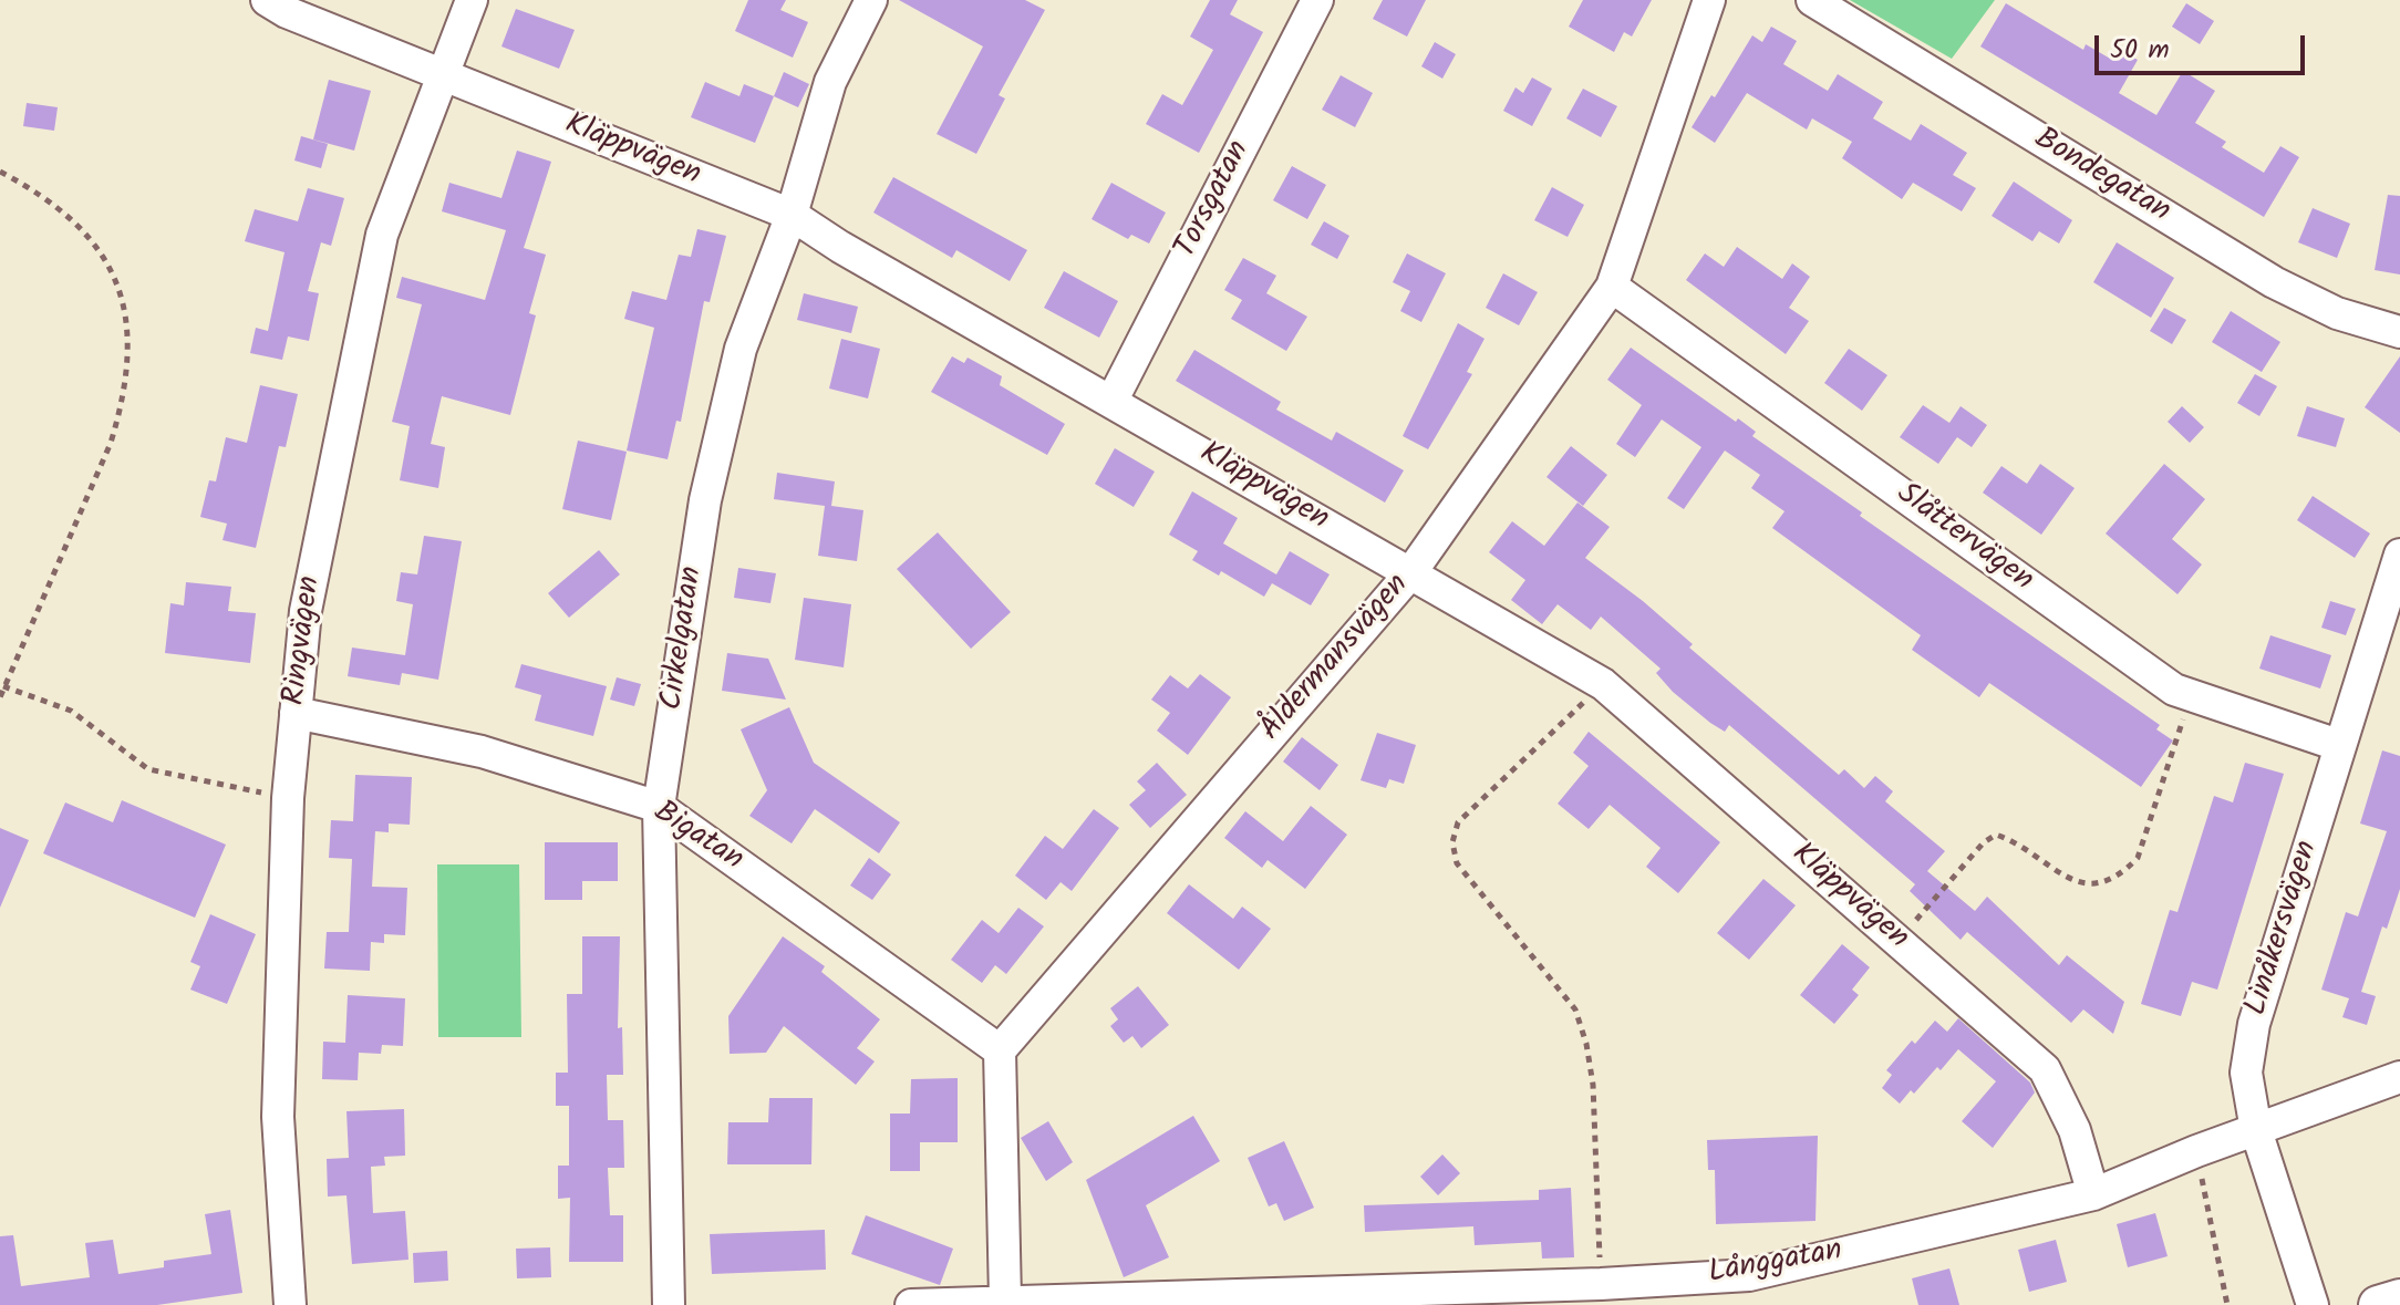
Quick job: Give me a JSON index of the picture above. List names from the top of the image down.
{
  "streets": {
    "street": [
      "Kläppvägen",
      "Bondegatan",
      "Torsgatan",
      "Slåttervägen",
      "Cirkelgatan",
      "Ringvägen",
      "Åldermansvägen",
      "Bigatan",
      "Linåkersvägen",
      "Långgatan"
    ]
  },
  "crossings": [
    ["Kläppvägen", "Torsgatan"],
    ["Kläppvägen", "Cirkelgatan"],
    ["Kläppvägen", "Ringvägen"],
    ["Kläppvägen", "Åldermansvägen"],
    ["Kläppvägen", "Långgatan"],
    ["Slåttervägen", "Åldermansvägen"],
    ["Slåttervägen", "Linåkersvägen"],
    ["Cirkelgatan", "Bigatan"],
    ["Ringvägen", "Bigatan"],
    ["Åldermansvägen", "Bigatan"],
    ["Linåkersvägen", "Långgatan"]
  ],
  "scale_bar": "50 m"
}
